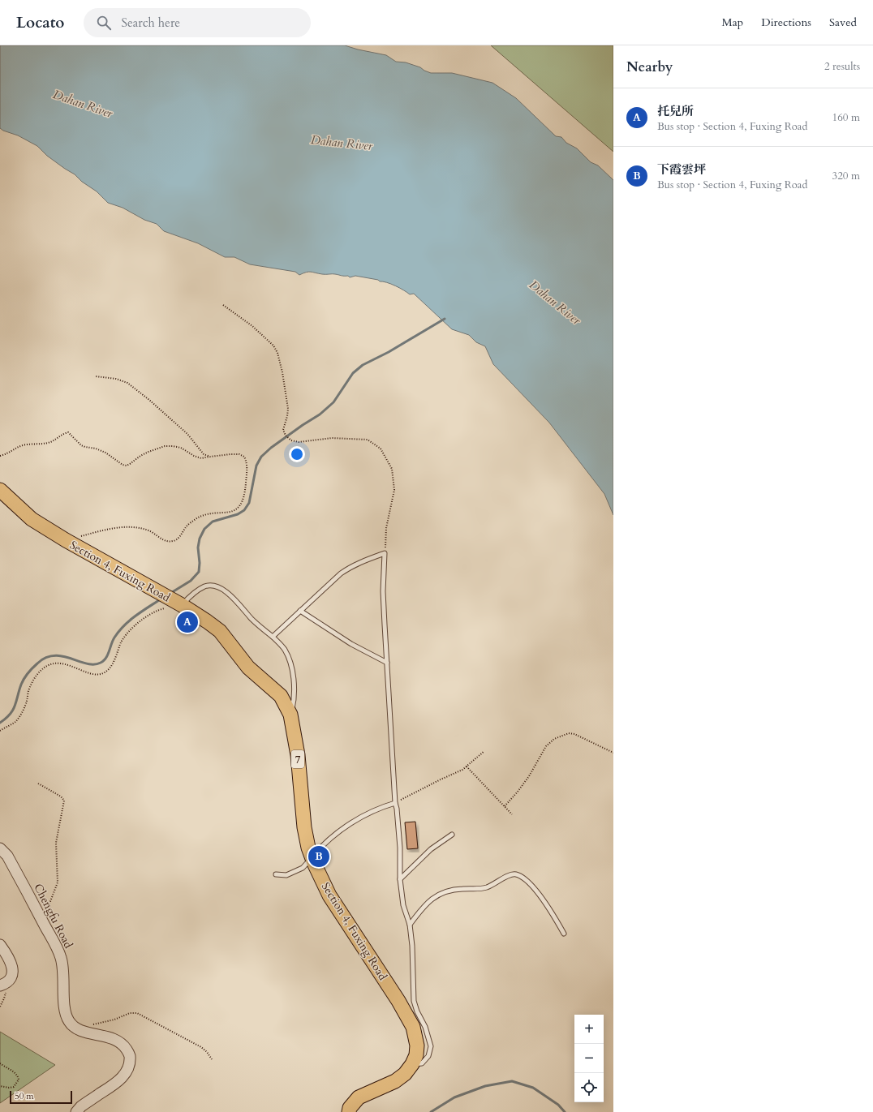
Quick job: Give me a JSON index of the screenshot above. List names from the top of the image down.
{
  "streets": {
    "main road": ["Section 4, Fuxing Road", "7"],
    "street": ["Chengfu Road"]
  },
  "water": ["Dahan River"],
  "scale_bar": "50 m",
  "page": {
    "header": "Locato",
    "search": "Search here",
    "nav": ["Map", "Directions", "Saved"],
    "heading": ["Nearby", "2 results"],
    "list": [
      {
        "mark": "A",
        "name": "托兒所",
        "note": "Bus stop · Section 4, Fuxing Road",
        "value": "160 m"
      },
      {
        "mark": "B",
        "name": "下霞雲坪",
        "note": "Bus stop · Section 4, Fuxing Road",
        "value": "320 m"
      }
    ],
    "pins": ["A", "B"],
    "map_buttons": ["+", "−"],
    "scale": "50 m"
  }
}
